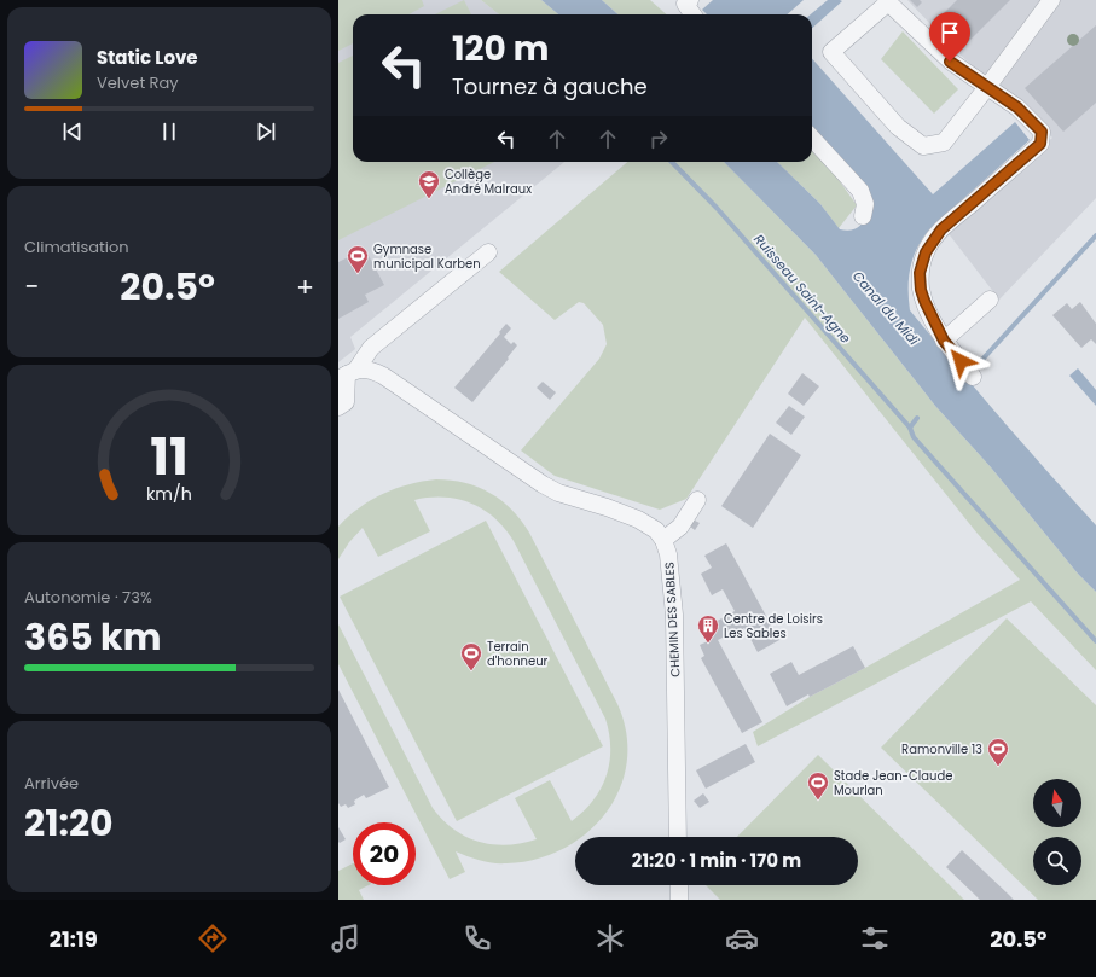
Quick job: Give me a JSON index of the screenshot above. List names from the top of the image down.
{
  "streets": {
    "street": ["CHEMIN DES SABLES"]
  },
  "water": ["Ruisseau Saint-Agne", "Canal du Midi"],
  "places": {
    "school or university": ["Collège André Malraux"],
    "sports": [
      "Gymnase municipal Karben",
      "Terrain d'honneur",
      "Ramonville 13",
      "Stade Jean-Claude Mourlan"
    ],
    "building": ["Centre de Loisirs Les Sables"]
  },
  "north": "top",
  "page": {
    "turn": ["120 m", "Tournez à gauche"],
    "song": ["Static Love", "Velvet Ray"],
    "tile": [
      "Climatisation",
      ["Autonomie · 73%", "365 km"],
      ["Arrivée", "21:20"]
    ],
    "heat": ["−", "20.5°", "+"],
    "limit": "20",
    "trip": "21:20 · 1 min · 170 m",
    "tabs": ["21:19", "20.5°"],
    "gauge": ["11", "km/h"]
  }
}
